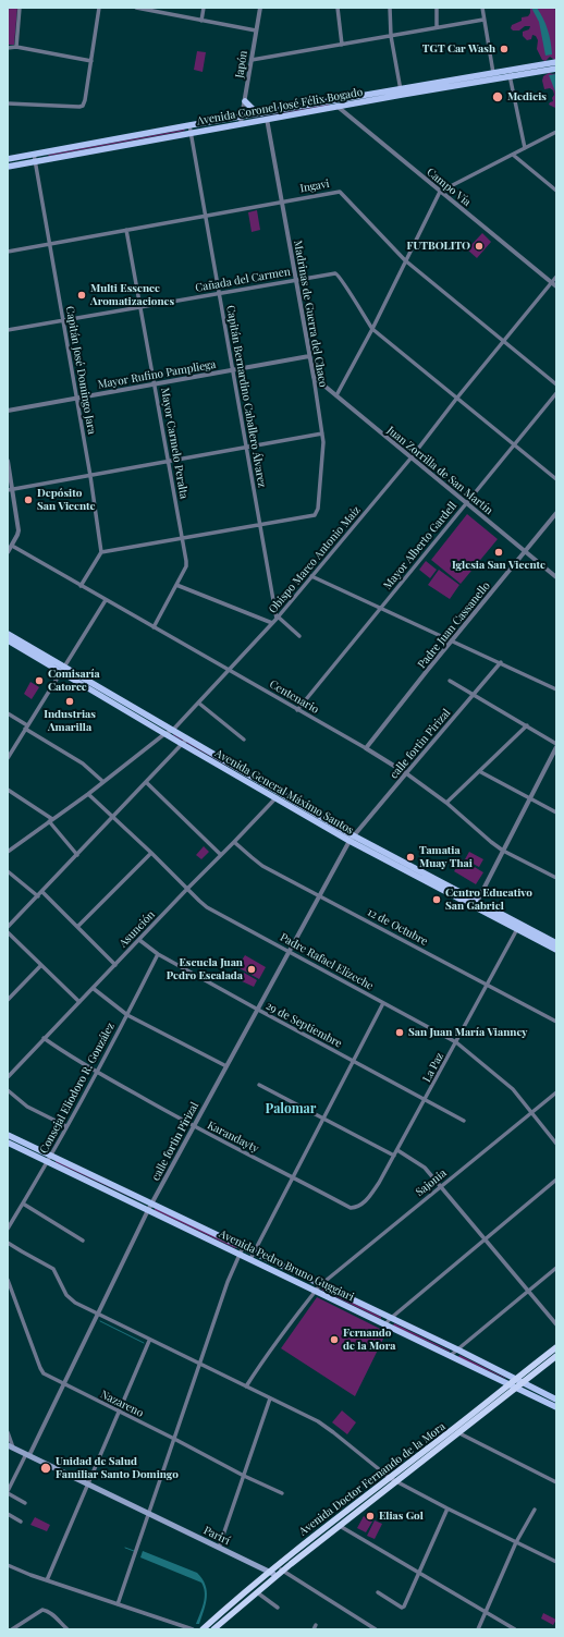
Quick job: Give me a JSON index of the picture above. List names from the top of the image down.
{
  "streets": {
    "highway": ["Avenida Doctor Fernando de la Mora"],
    "main road": [
      "Avenida Coronel José Félix Bogado",
      "Avenida General Máximo Santos",
      "Avenida Pedro Bruno Guggiari",
      "Parirí"
    ],
    "street": [
      "Japón",
      "Ingavi",
      "Campo Vía",
      "Cañada del Carmen",
      "Madrinas de Guerra del Chaco",
      "Capitán José Domingo Jara",
      "Mayor Rufino Pampliega",
      "Capitán Bernardino Caballero Álvarez",
      "Mayor Carmelo Peralta",
      "Juan Zorrilla de San Martín",
      "Mayor Alberto Gardell",
      "Obispo Marco Antonio Maíz",
      "Padre Juan Cassanello",
      "Centenario",
      "calle fortin Pirizal",
      "12 de Octubre",
      "Asunción",
      "Padre Rafael Elizeche",
      "29 de Septiembre",
      "La Paz",
      "Consejal Eliodoro R. González",
      "Karandayty",
      "Sajonia",
      "Nazareno"
    ]
  },
  "crossings": [
    ["Japón", "Avenida Coronel José Félix Bogado"],
    ["Avenida Coronel José Félix Bogado", "Campo Vía"],
    ["Avenida Coronel José Félix Bogado", "Madrinas de Guerra del Chaco"],
    ["Avenida Coronel José Félix Bogado", "Capitán José Domingo Jara"],
    ["Avenida Coronel José Félix Bogado", "Capitán Bernardino Caballero Álvarez"],
    ["Ingavi", "Madrinas de Guerra del Chaco"],
    ["Ingavi", "Capitán José Domingo Jara"],
    ["Ingavi", "Capitán Bernardino Caballero Álvarez"],
    ["Ingavi", "Mayor Carmelo Peralta"],
    ["Ingavi", "Obispo Marco Antonio Maíz"],
    ["Campo Vía", "Obispo Marco Antonio Maíz"],
    ["Cañada del Carmen", "Madrinas de Guerra del Chaco"],
    ["Cañada del Carmen", "Capitán José Domingo Jara"],
    ["Cañada del Carmen", "Capitán Bernardino Caballero Álvarez"],
    ["Cañada del Carmen", "Mayor Carmelo Peralta"],
    ["Cañada del Carmen", "Mayor Alberto Gardell"],
    ["Cañada del Carmen", "Obispo Marco Antonio Maíz"],
    ["Madrinas de Guerra del Chaco", "Mayor Rufino Pampliega"],
    ["Madrinas de Guerra del Chaco", "Capitán Bernardino Caballero Álvarez"],
    ["Madrinas de Guerra del Chaco", "Juan Zorrilla de San Martín"],
    ["Capitán José Domingo Jara", "Mayor Rufino Pampliega"],
    ["Mayor Rufino Pampliega", "Capitán Bernardino Caballero Álvarez"],
    ["Mayor Rufino Pampliega", "Mayor Carmelo Peralta"],
    ["Capitán Bernardino Caballero Álvarez", "Obispo Marco Antonio Maíz"],
    ["Mayor Carmelo Peralta", "Centenario"],
    ["Juan Zorrilla de San Martín", "Mayor Alberto Gardell"],
    ["Juan Zorrilla de San Martín", "Obispo Marco Antonio Maíz"],
    ["Juan Zorrilla de San Martín", "Padre Juan Cassanello"],
    ["Mayor Alberto Gardell", "Centenario"],
    ["Obispo Marco Antonio Maíz", "Centenario"],
    ["Obispo Marco Antonio Maíz", "Avenida General Máximo Santos"],
    ["Obispo Marco Antonio Maíz", "Padre Rafael Elizeche"],
    ["Padre Juan Cassanello", "Centenario"],
    ["Centenario", "calle fortin Pirizal"],
    ["calle fortin Pirizal", "Avenida General Máximo Santos"],
    ["calle fortin Pirizal", "12 de Octubre"],
    ["calle fortin Pirizal", "Padre Rafael Elizeche"],
    ["calle fortin Pirizal", "29 de Septiembre"],
    ["calle fortin Pirizal", "Karandayty"],
    ["calle fortin Pirizal", "Avenida Pedro Bruno Guggiari"],
    ["calle fortin Pirizal", "Nazareno"],
    ["calle fortin Pirizal", "Parirí"],
    ["Avenida General Máximo Santos", "Asunción"],
    ["Avenida General Máximo Santos", "La Paz"],
    ["12 de Octubre", "Asunción"],
    ["12 de Octubre", "La Paz"],
    ["Asunción", "Padre Rafael Elizeche"],
    ["Asunción", "29 de Septiembre"],
    ["Asunción", "Karandayty"],
    ["Padre Rafael Elizeche", "La Paz"],
    ["Padre Rafael Elizeche", "Sajonia"],
    ["29 de Septiembre", "La Paz"],
    ["29 de Septiembre", "Consejal Eliodoro R. González"],
    ["La Paz", "Karandayty"],
    ["Consejal Eliodoro R. González", "Karandayty"],
    ["Consejal Eliodoro R. González", "Avenida Pedro Bruno Guggiari"],
    ["Sajonia", "Avenida Pedro Bruno Guggiari"],
    ["Avenida Pedro Bruno Guggiari", "Avenida Doctor Fernando de la Mora"],
    ["Avenida Doctor Fernando de la Mora", "Parirí"]
  ],
  "districts": ["Palomar"],
  "places": [
    "TGT Car Wash",
    "Medicis",
    "FUTBOLITO",
    "Multi Essence Aromatizaciones",
    "Depósito San Vicente",
    "Iglesia San Vicente",
    "Comisaría Catorce",
    "Industrias Amarilla",
    "Tamatia Muay Thai",
    "Centro Educativo San Gabriel",
    "Escuela Juan Pedro Escalada",
    "San Juan María Vianney",
    "Fernando de la Mora",
    "Unidad de Salud Familiar Santo Domingo",
    "Elias Gol"
  ]
}
